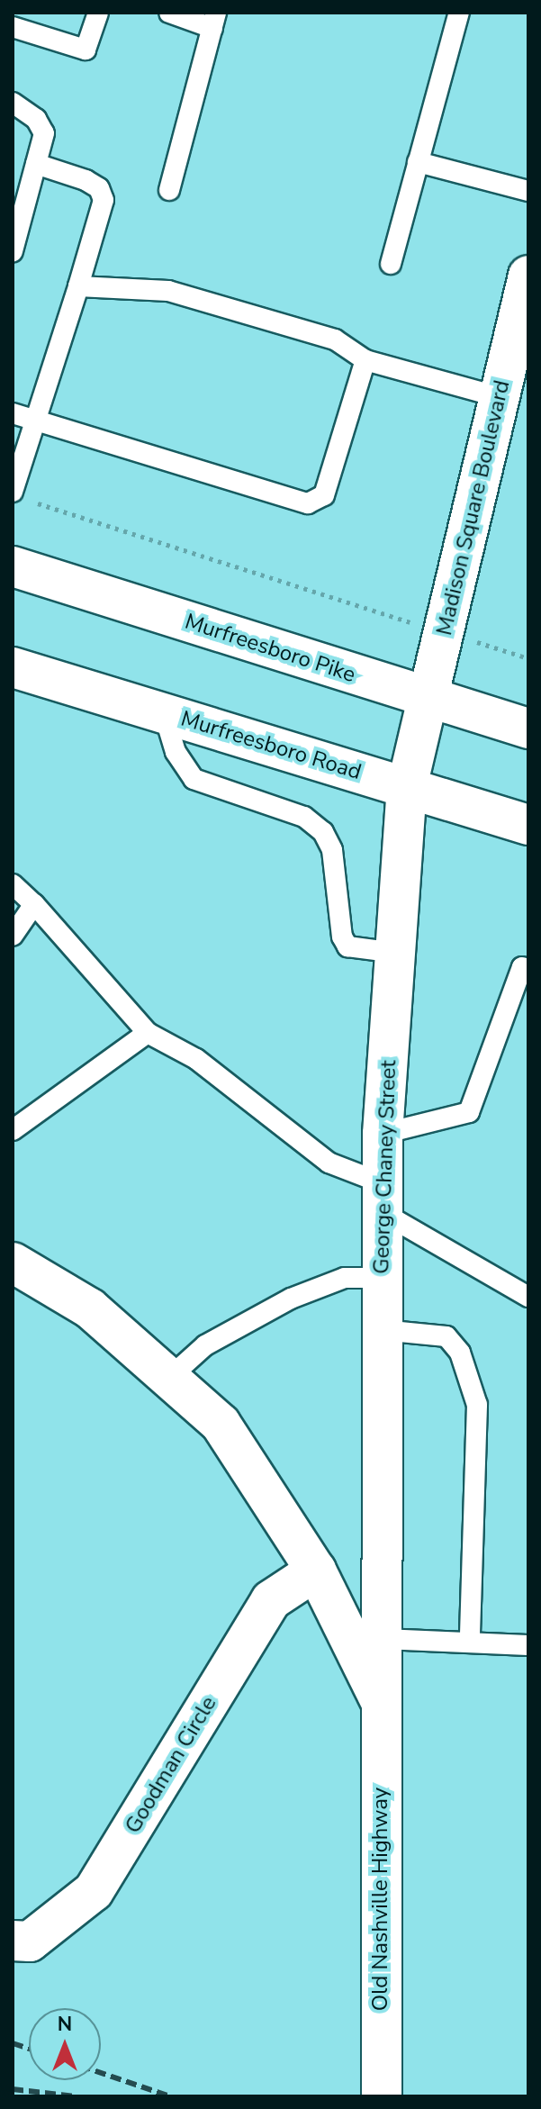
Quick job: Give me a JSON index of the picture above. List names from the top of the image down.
{
  "streets": {
    "main road": [
      "Madison Square Boulevard",
      "Murfreesboro Pike",
      "Murfreesboro Road",
      "George Chaney Street",
      "Goodman Circle",
      "Old Nashville Highway"
    ]
  },
  "crossings": [
    ["Madison Square Boulevard", "Murfreesboro Pike"],
    ["Madison Square Boulevard", "George Chaney Street"],
    ["Murfreesboro Pike", "George Chaney Street"],
    ["Murfreesboro Road", "George Chaney Street"],
    ["George Chaney Street", "Old Nashville Highway"],
    ["Goodman Circle", "Old Nashville Highway"]
  ],
  "north": "top"
}
